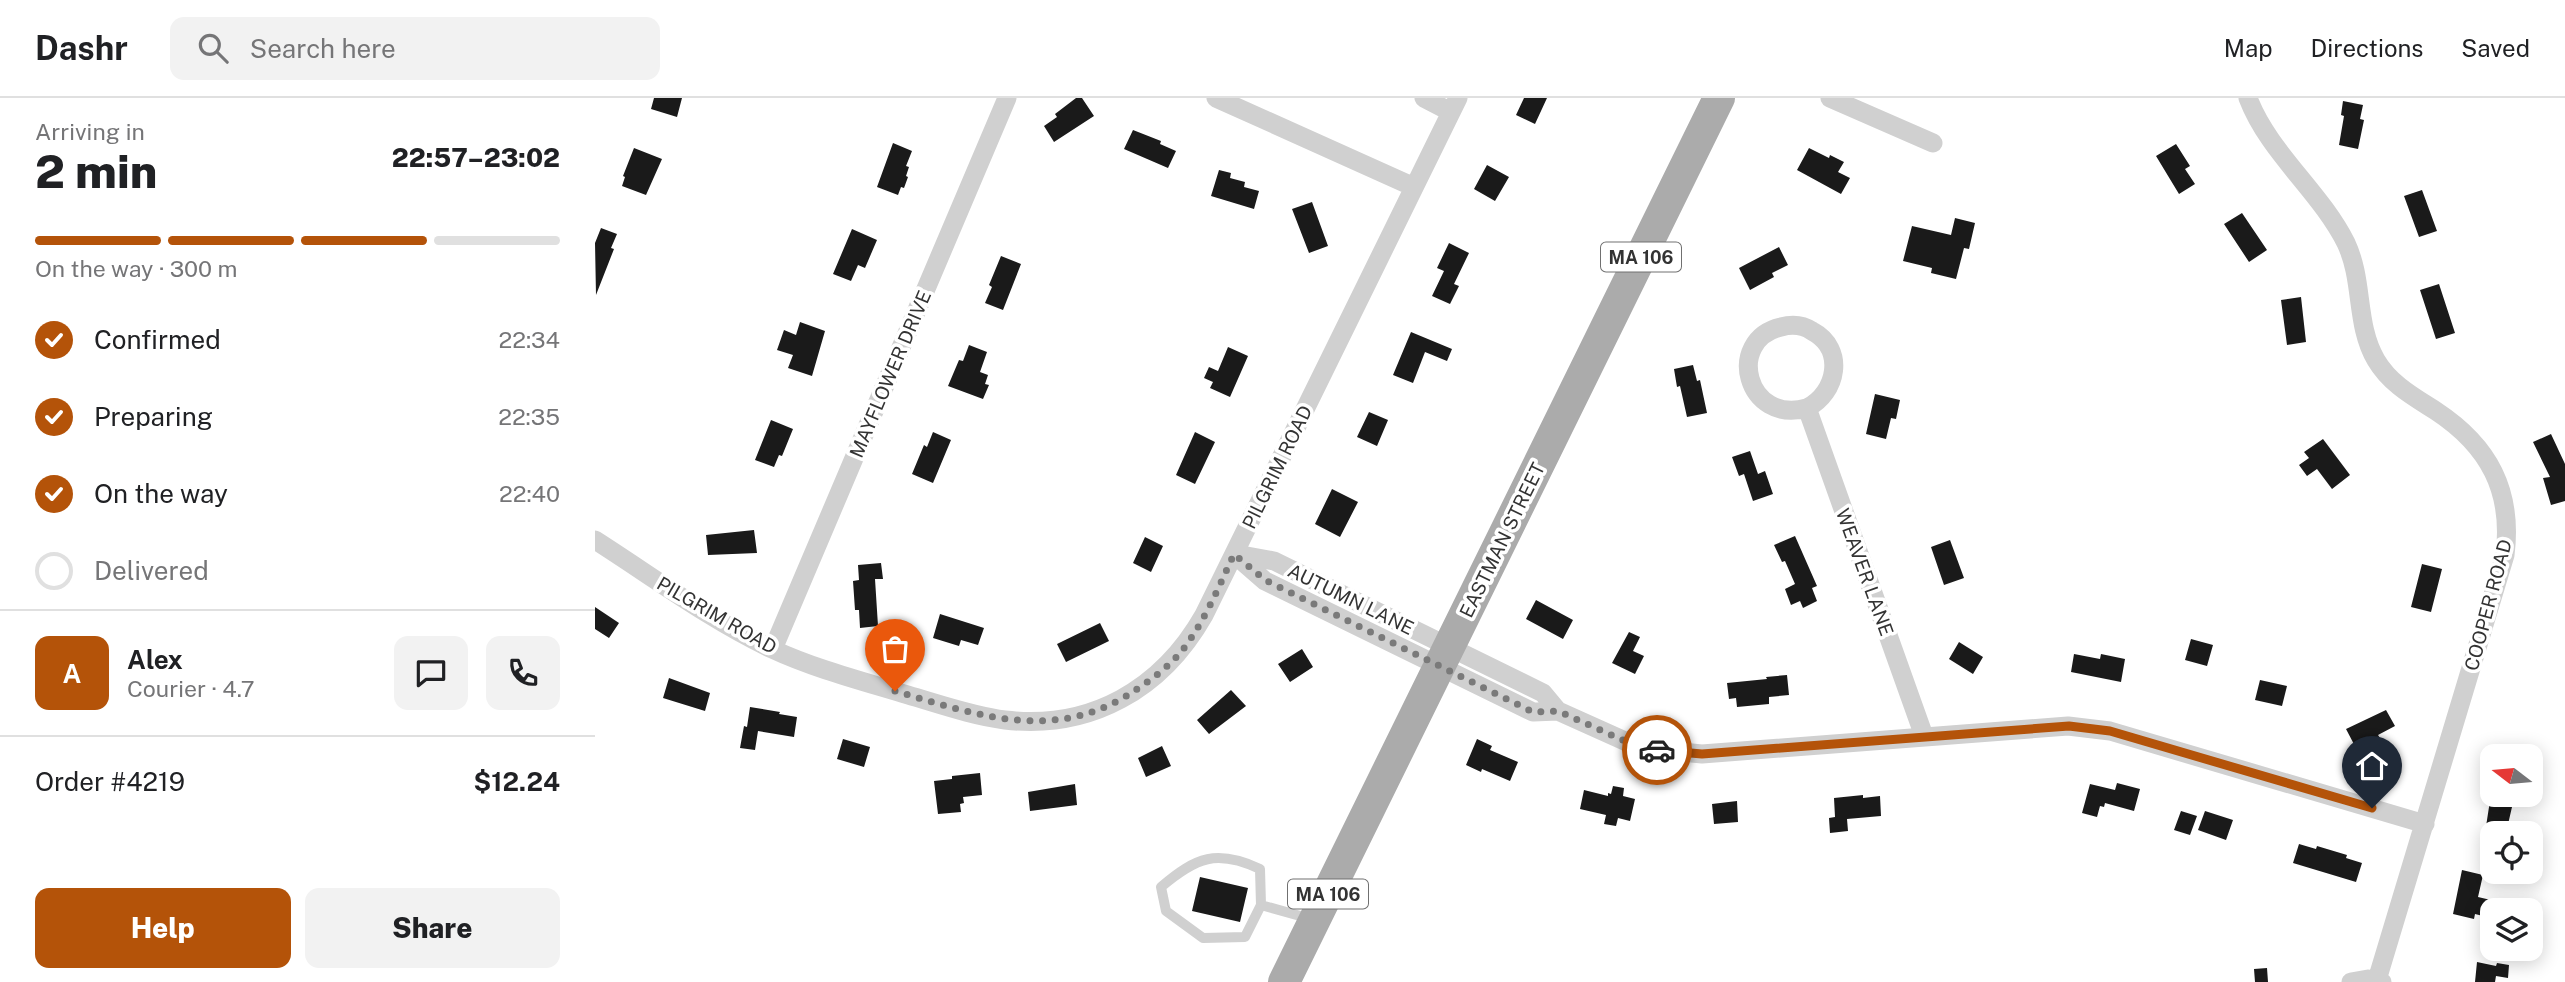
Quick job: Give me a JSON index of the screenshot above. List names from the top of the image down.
{
  "streets": {
    "main road": ["MA 106", "EASTMAN STREET"],
    "street": [
      "MAYFLOWER DRIVE",
      "PILGRIM ROAD",
      "WEAVER LANE",
      "AUTUMN LANE",
      "COOPER ROAD"
    ]
  },
  "crossings": [
    ["MAYFLOWER DRIVE", "PILGRIM ROAD"],
    ["PILGRIM ROAD", "AUTUMN LANE"],
    ["EASTMAN STREET", "AUTUMN LANE"],
    ["WEAVER LANE", "AUTUMN LANE"],
    ["AUTUMN LANE", "COOPER ROAD"]
  ],
  "north": "left",
  "page": {
    "header": "Dashr",
    "search": "Search here",
    "nav": ["Map", "Directions", "Saved"],
    "heading": ["2 min", "Arriving in", "22:57–23:02"],
    "panel": [
      "Alex",
      "Courier · 4.7",
      "Order #4219",
      "$12.24"
    ],
    "bar": "On the way · 300 m",
    "list": [
      ["Confirmed", "22:34"],
      ["Preparing", "22:35"],
      ["On the way", "22:40"],
      "Delivered"
    ],
    "round": "A",
    "buttons": ["Help", "Share"]
  }
}
